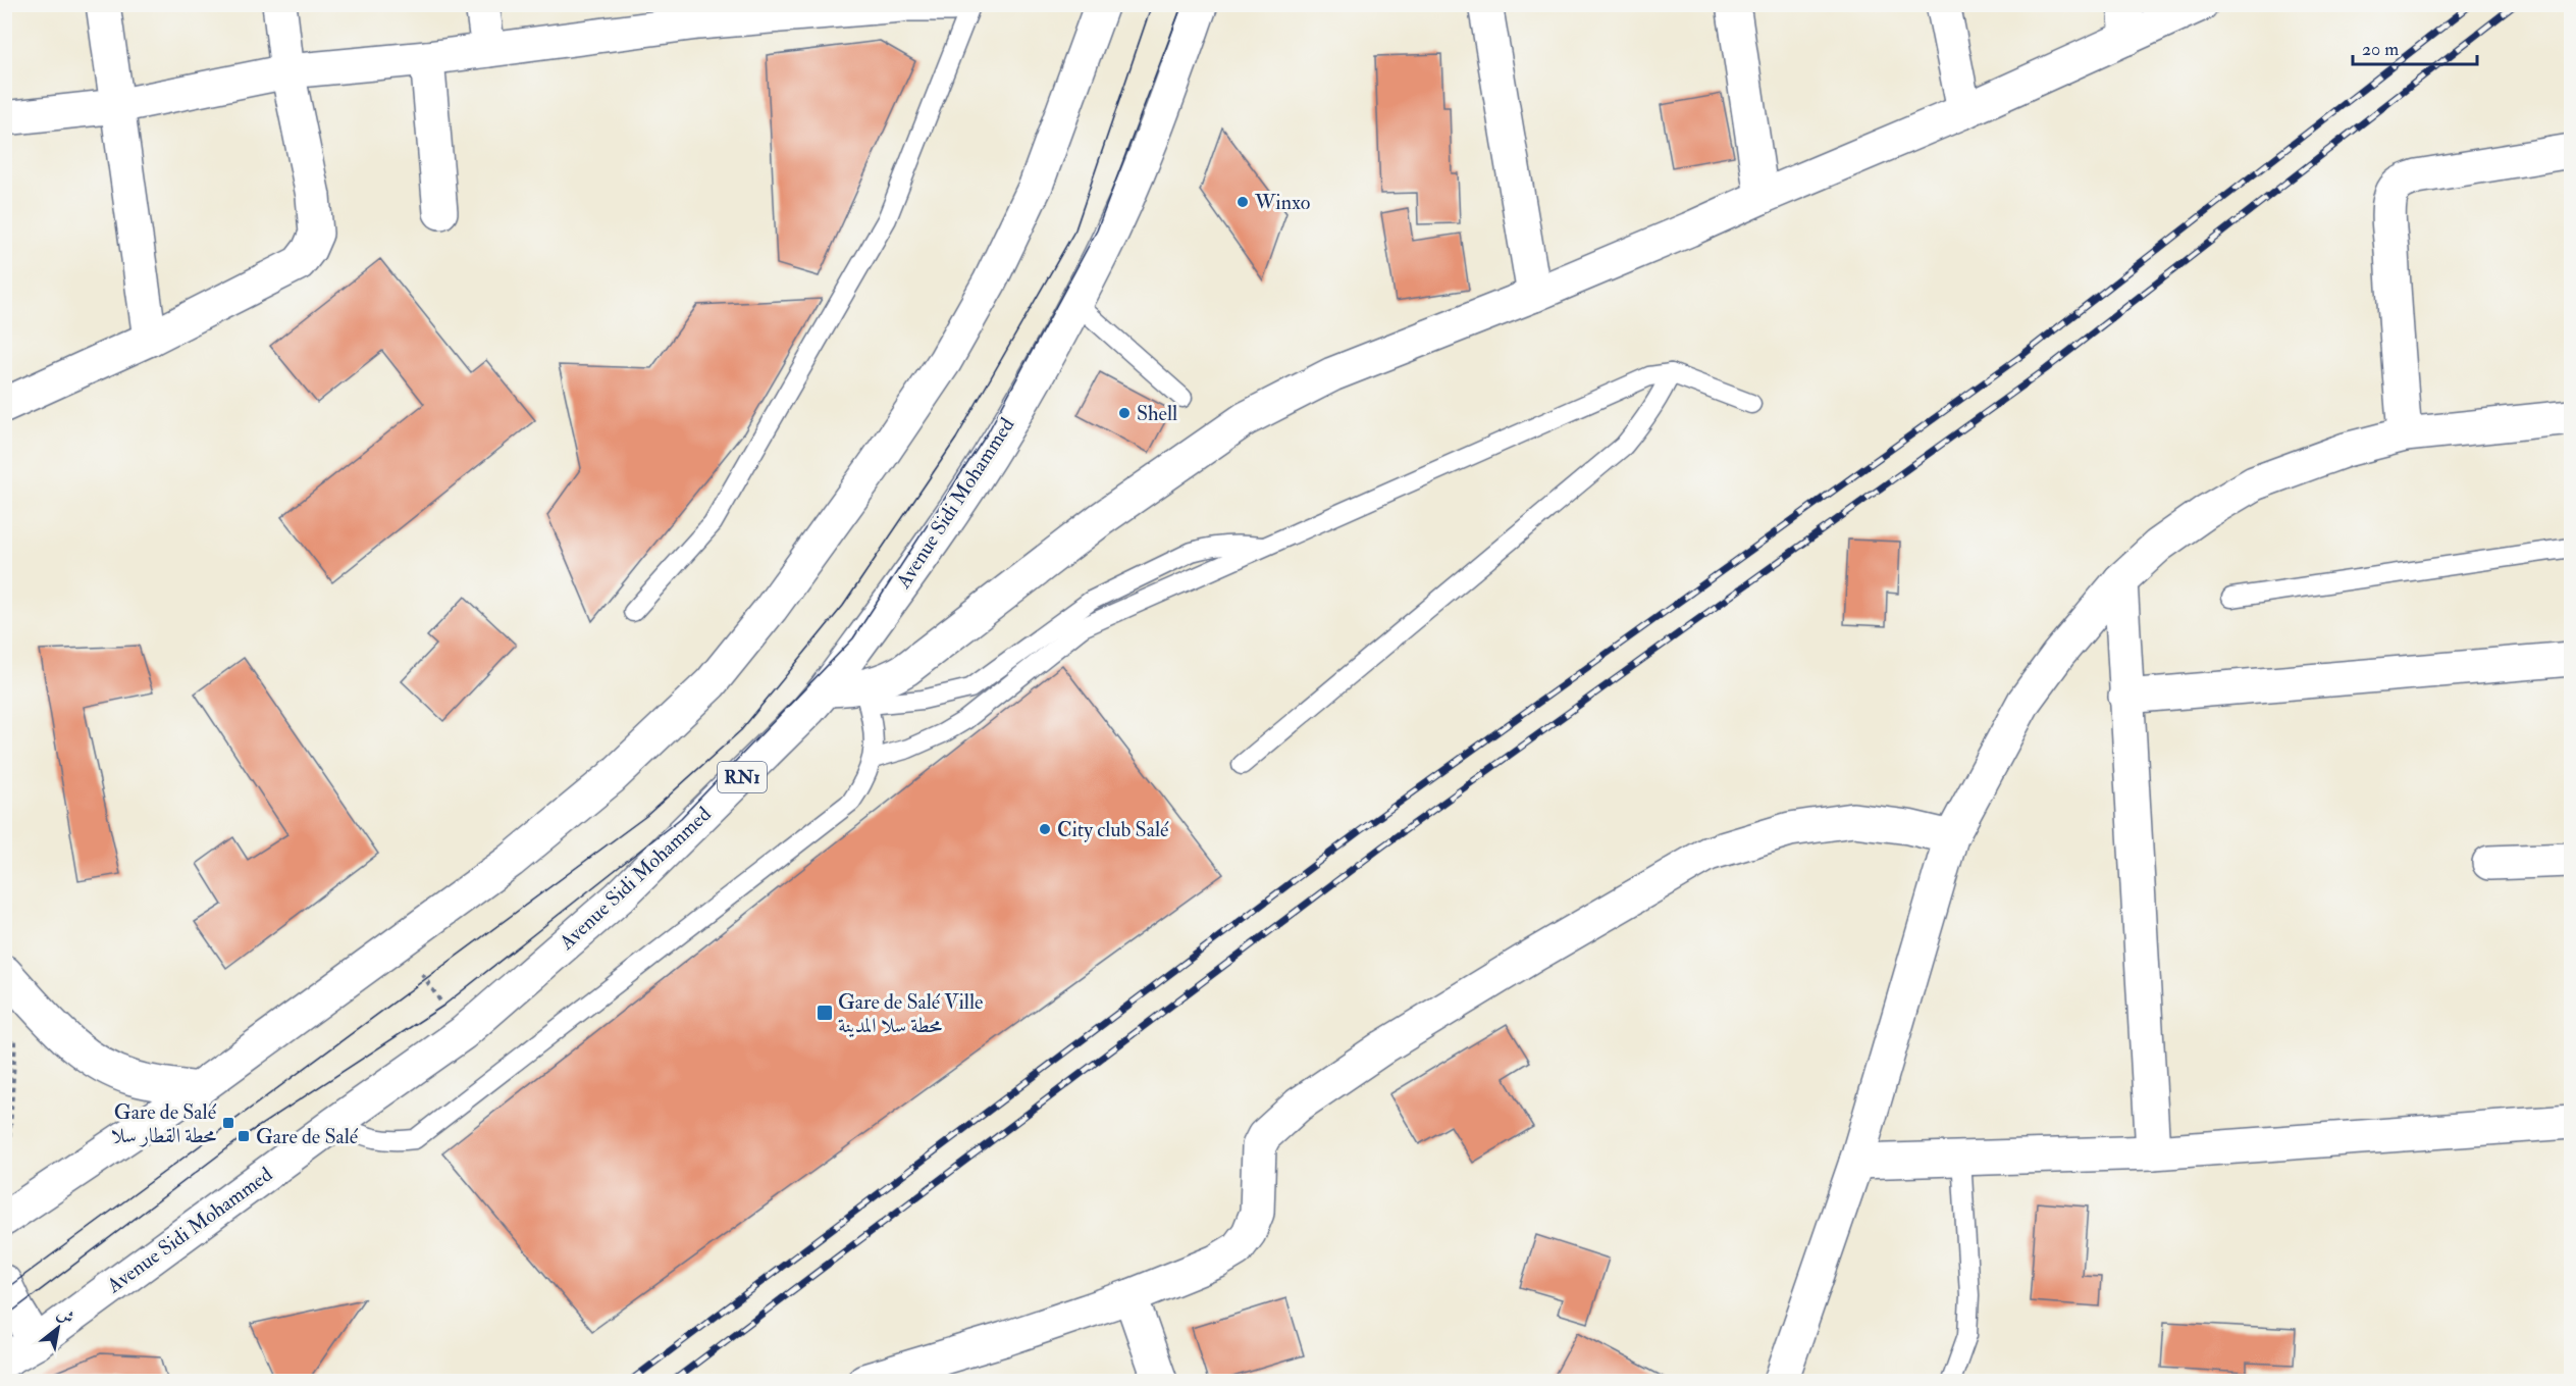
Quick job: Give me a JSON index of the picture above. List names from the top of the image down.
{
  "streets": {
    "street": ["Avenue Sidi Mohammed", "RN1"]
  },
  "places": {
    "other": ["Winxo", "Shell", "City club Salé"],
    "transit": ["Gare de Salé Ville محطة سلا المدينة", "Gare de Salé محطة القطار سلا", "Gare de Salé"]
  },
  "scale_bar": "20 m",
  "north": "top right"
}
